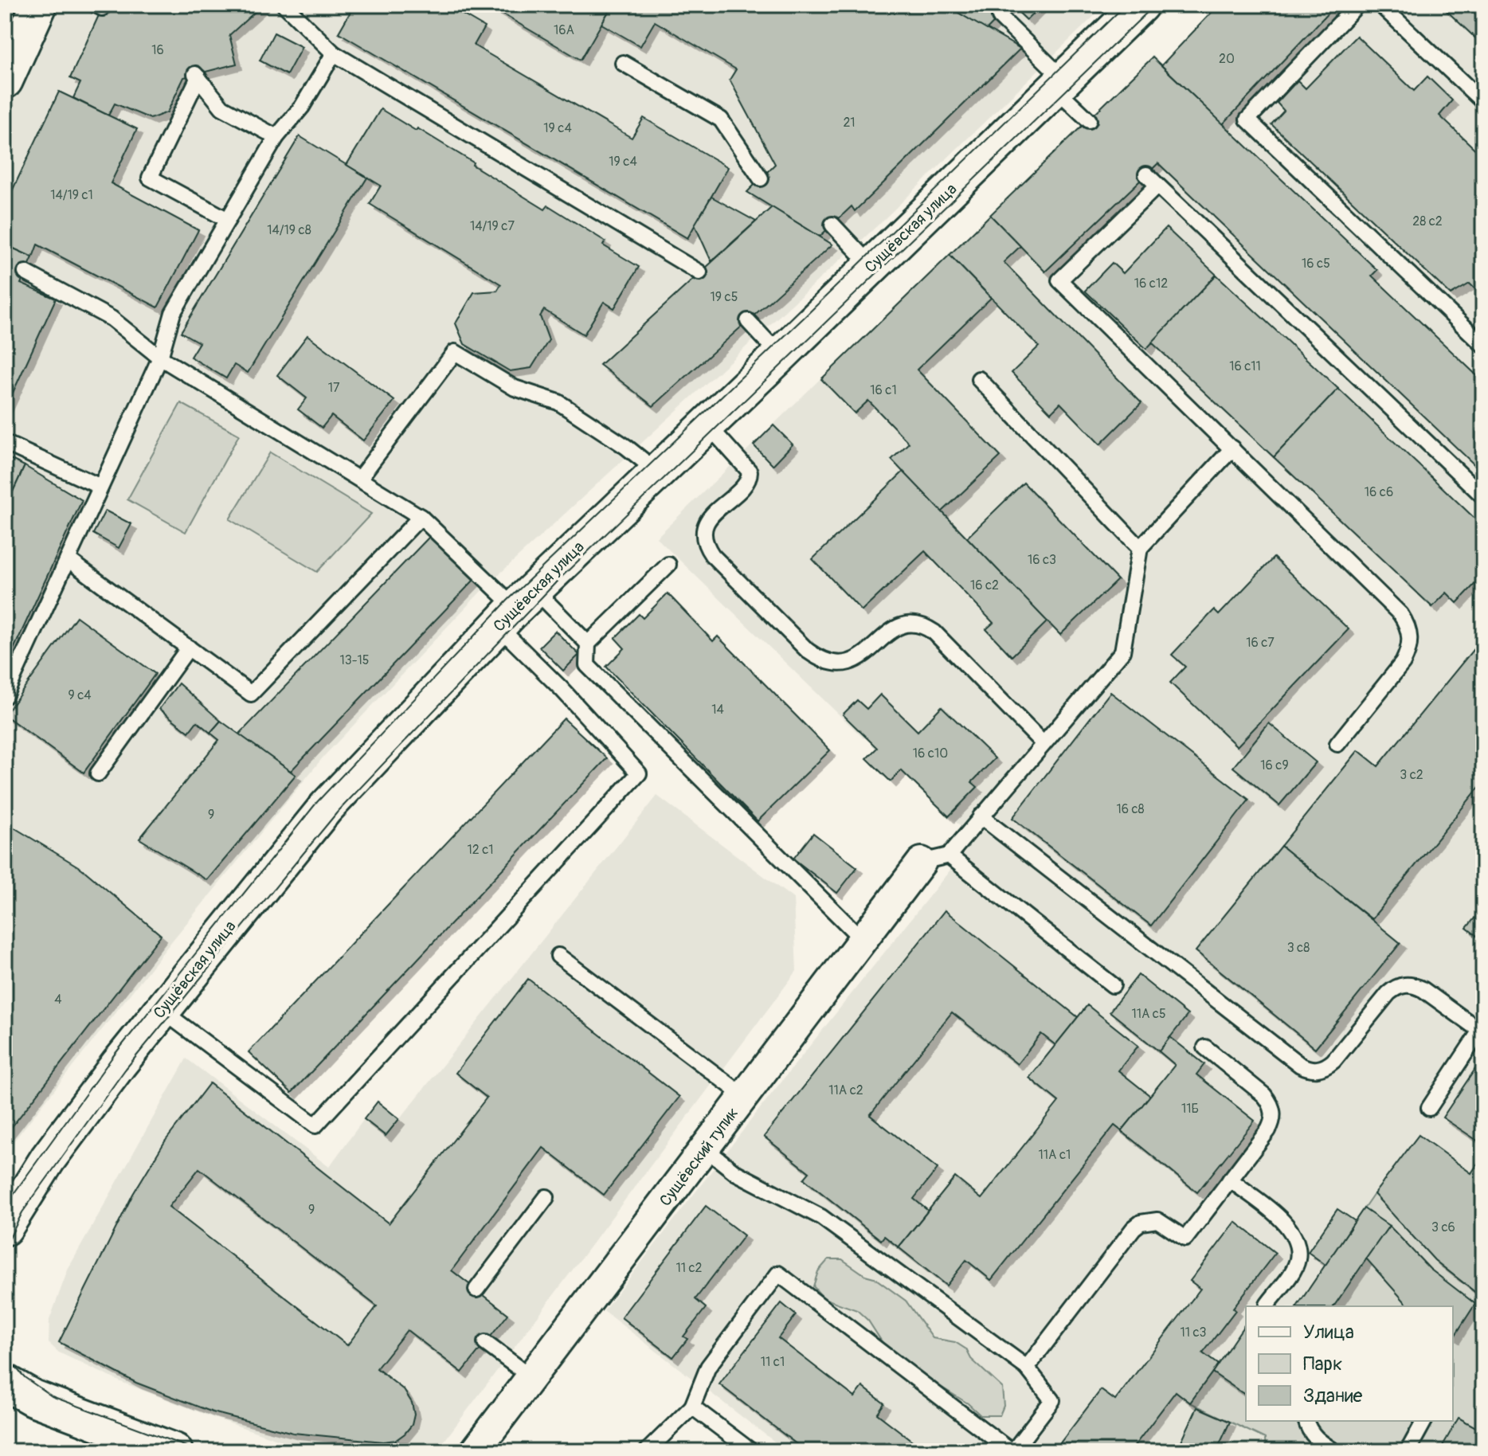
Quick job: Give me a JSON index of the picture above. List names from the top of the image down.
{
  "streets": {
    "street": ["Сущёвская улица", "Сущёвский тупик"]
  },
  "house_numbers": [
    "16А",
    "16",
    "20",
    "21",
    "19 с4",
    "19 с4",
    "14/19 с1",
    "28 с2",
    "14/19 с7",
    "14/19 с8",
    "16 с5",
    "16 с12",
    "19 с5",
    "16 с11",
    "17",
    "16 с1",
    "16 с6",
    "16 с3",
    "16 с2",
    "16 с7",
    "13-15",
    "9 с4",
    "14",
    "16 с10",
    "16 с9",
    "3 с2",
    "16 с8",
    "9",
    "12 с1",
    "3 с8",
    "4",
    "11А с5",
    "11А с2",
    "11Б",
    "11А с1",
    "9",
    "3 c6",
    "11 с2",
    "11 с3",
    "11 с1"
  ],
  "legend": ["Улица", "Парк", "Здание"]
}
